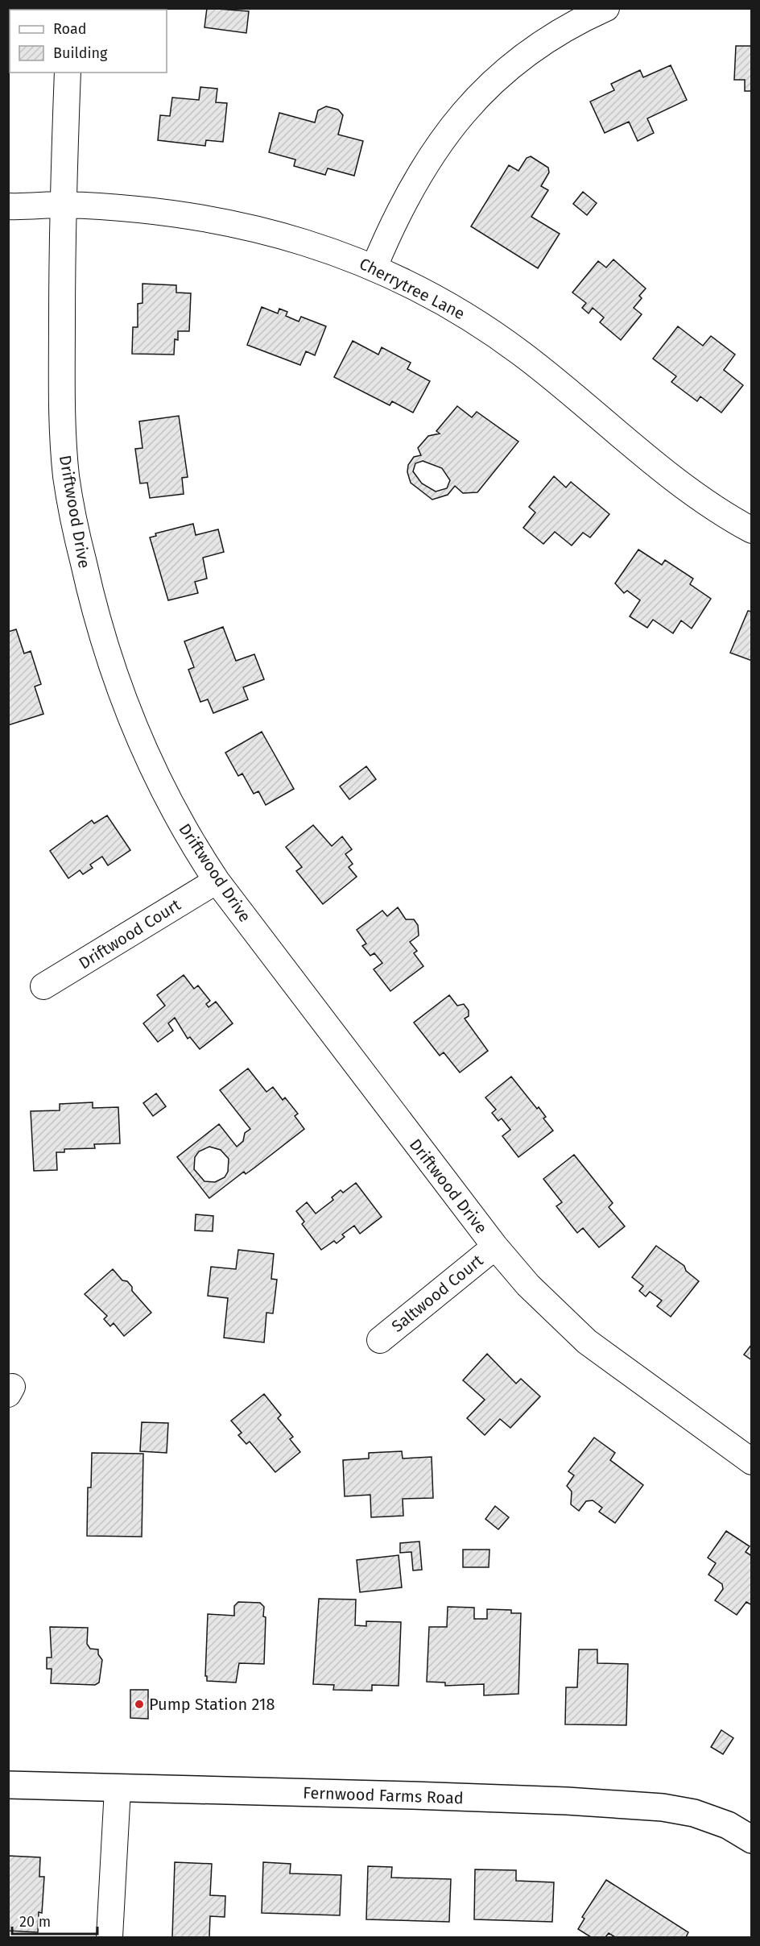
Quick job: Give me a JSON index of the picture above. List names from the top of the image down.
{
  "streets": {
    "street": [
      "Cherrytree Lane",
      "Driftwood Drive",
      "Driftwood Court",
      "Saltwood Court",
      "Fernwood Farms Road"
    ]
  },
  "crossings": [
    ["Cherrytree Lane", "Driftwood Drive"],
    ["Driftwood Drive", "Driftwood Court"],
    ["Driftwood Drive", "Saltwood Court"]
  ],
  "places": ["Pump Station 218"],
  "legend": ["Road", "Building"],
  "scale_bar": "20 m"
}
